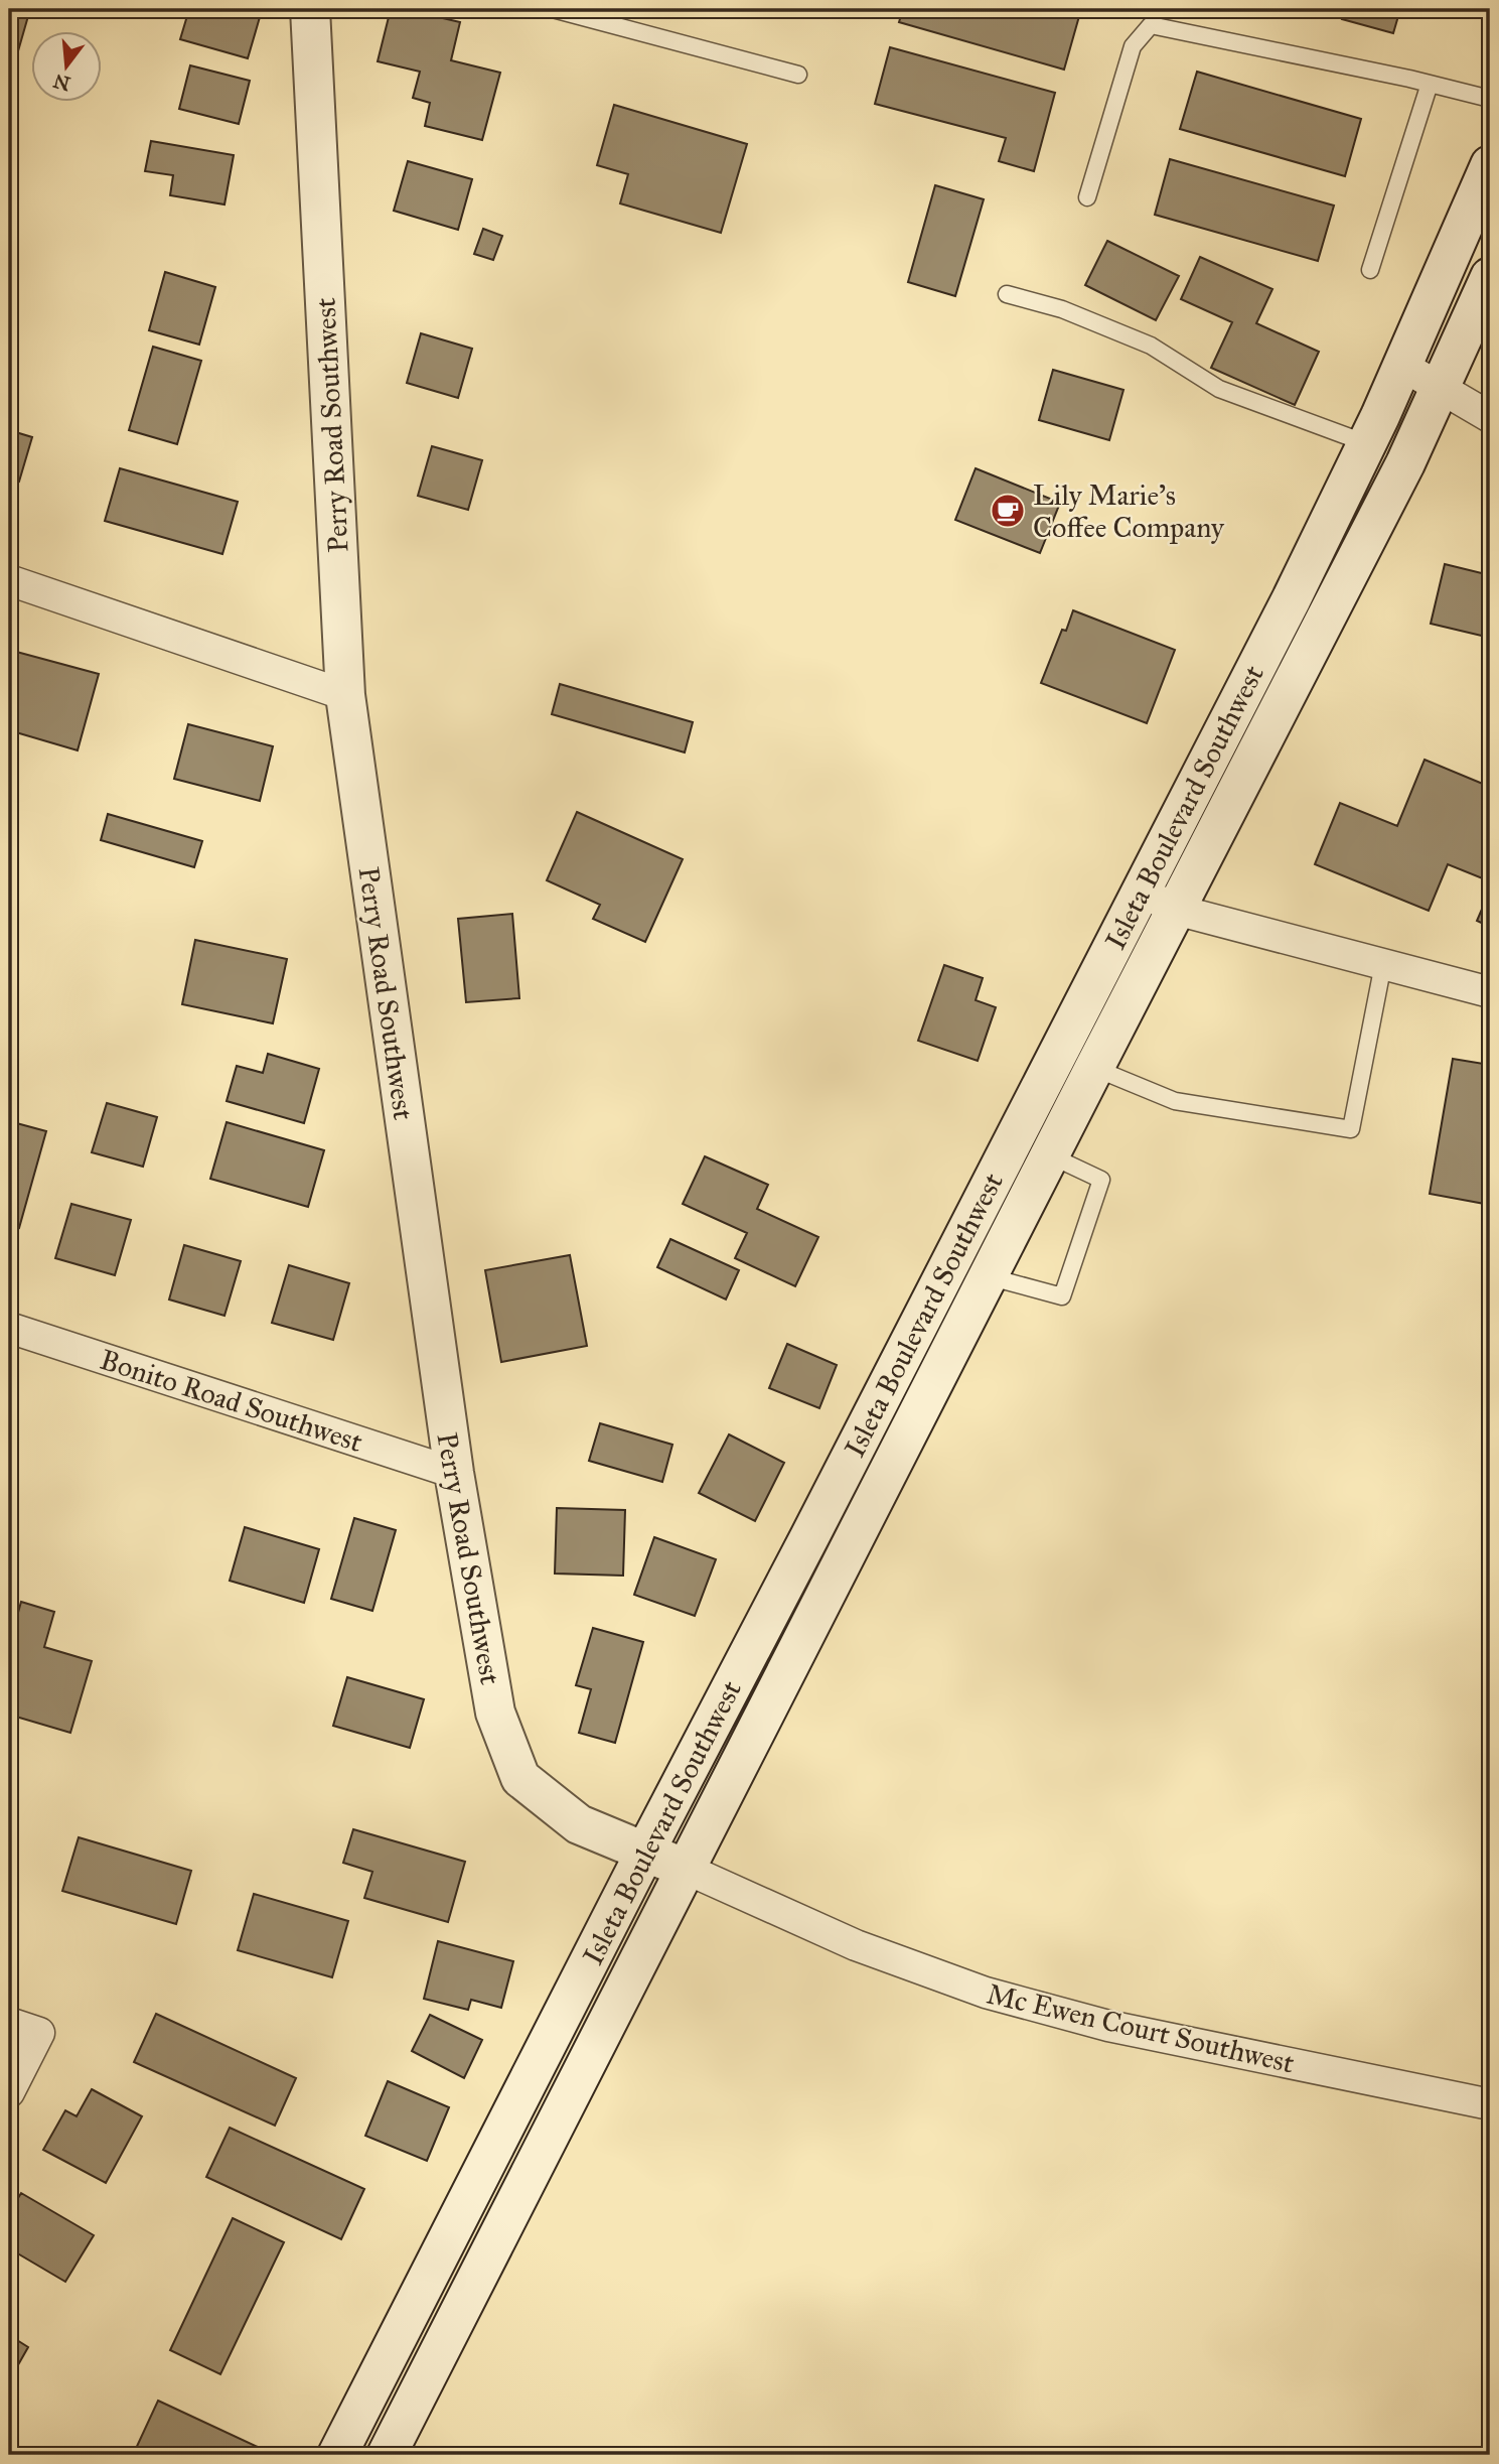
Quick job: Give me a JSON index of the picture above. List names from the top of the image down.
{
  "streets": {
    "main road": ["Perry Road Southwest", "Isleta Boulevard Southwest"],
    "street": ["Bonito Road Southwest", "Mc Ewen Court Southwest"]
  },
  "crossings": [
    ["Perry Road Southwest", "Isleta Boulevard Southwest"],
    ["Perry Road Southwest", "Bonito Road Southwest"],
    ["Perry Road Southwest", "Mc Ewen Court Southwest"],
    ["Isleta Boulevard Southwest", "Mc Ewen Court Southwest"]
  ],
  "places": {
    "cafe": ["Lily Marie's Coffee Company"]
  },
  "north": "bottom"
}
